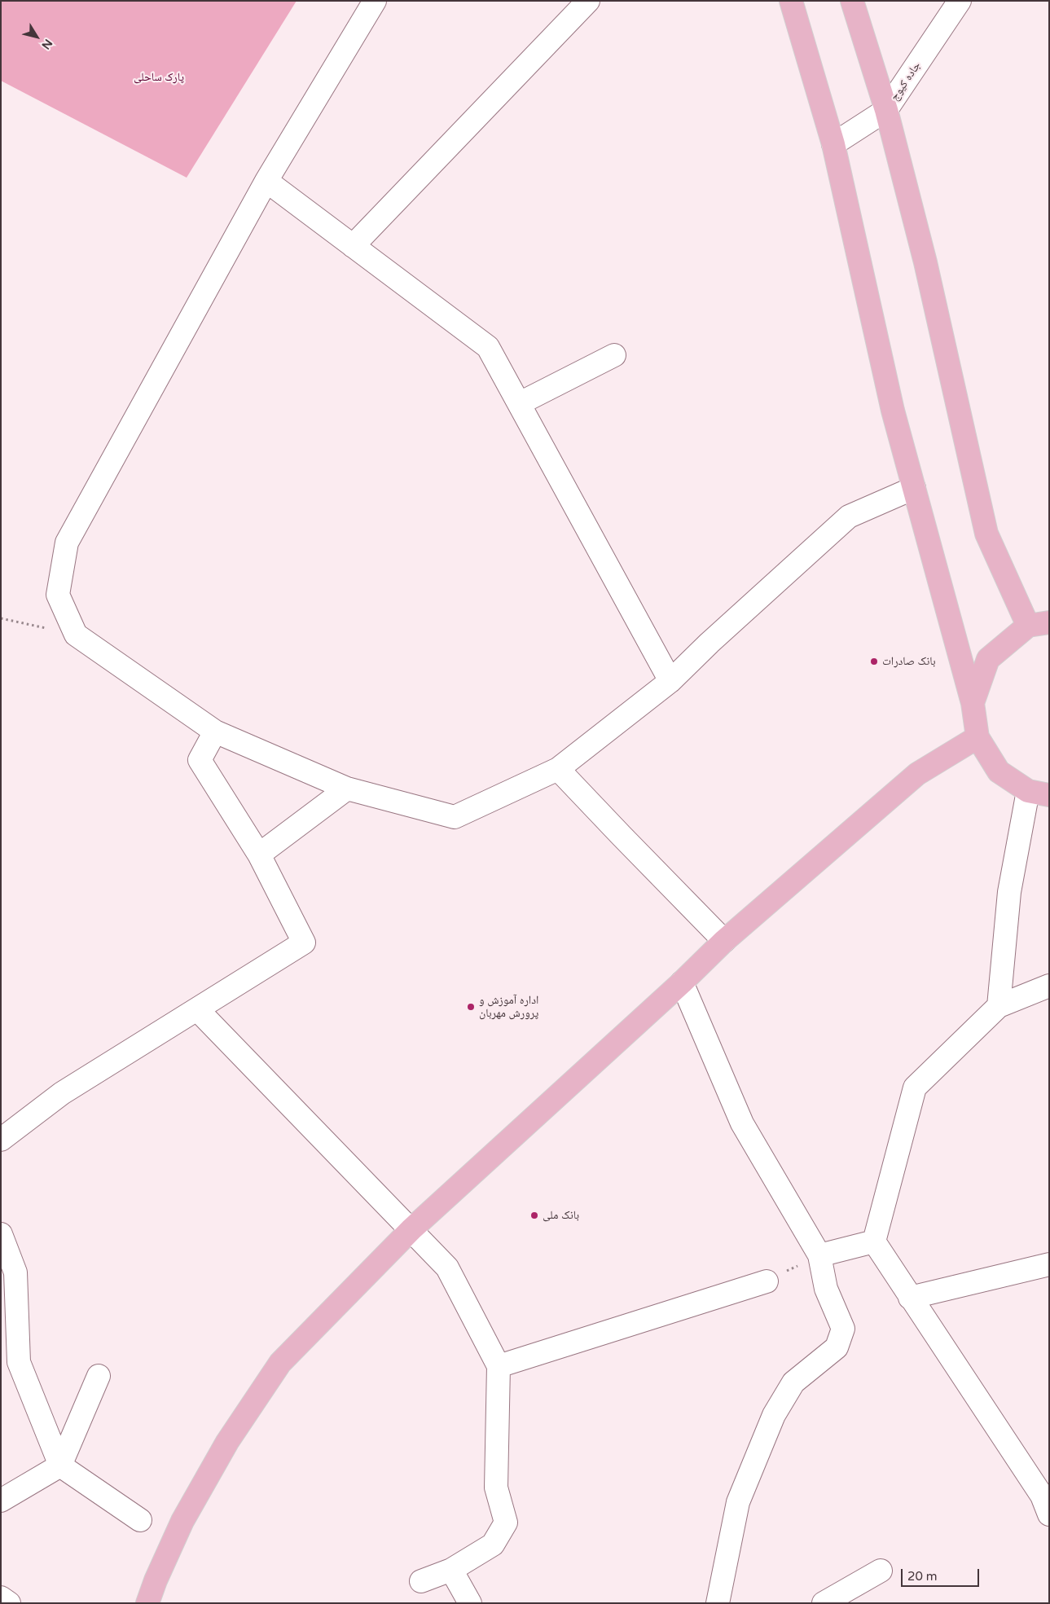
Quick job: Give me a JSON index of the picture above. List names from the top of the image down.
{
  "streets": {
    "street": ["جاده کیوج"]
  },
  "parks": ["پارک ساحلی"],
  "places": ["بانک صادرات", "اداره آموزش و پرورش مهربان", "بانک ملی"],
  "scale_bar": "20 m",
  "north": "bottom right"
}
